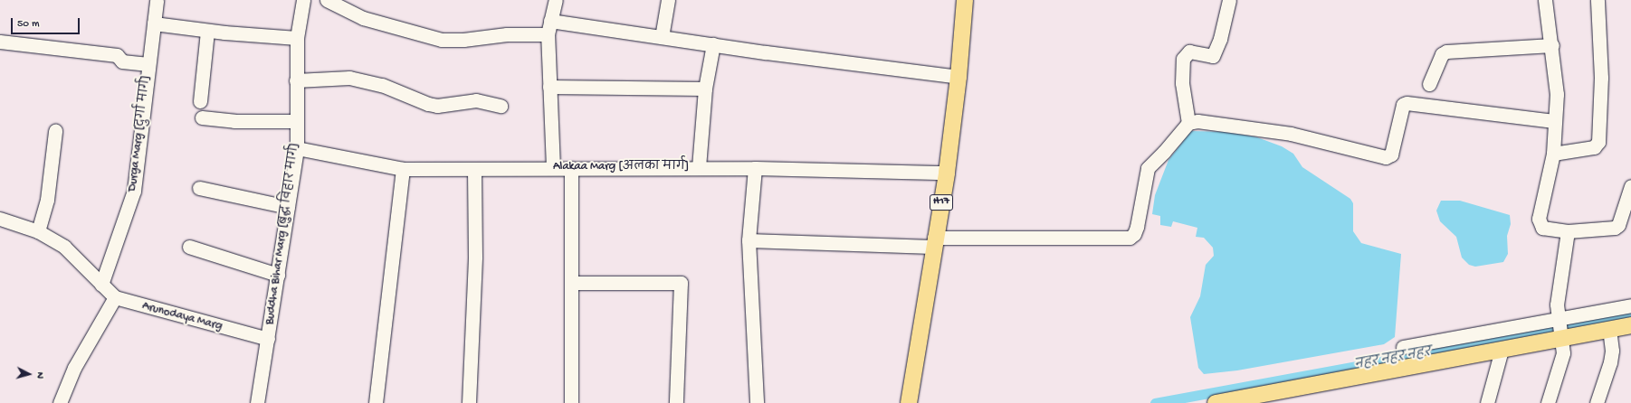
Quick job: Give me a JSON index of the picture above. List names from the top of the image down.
{
  "streets": {
    "main road": ["H17"],
    "street": [
      "Durga Marg [दुर्गा मार्ग]",
      "Alakaa Marg [अलका मार्ग]",
      "Buddha Bihar Marg [बुद्ध विहार मार्ग]",
      "Arunodaya Marg"
    ]
  },
  "crossings": [
    ["Durga Marg [दुर्गा मार्ग]", "Arunodaya Marg"],
    ["Alakaa Marg [अलका मार्ग]", "H17"],
    ["Alakaa Marg [अलका मार्ग]", "Buddha Bihar Marg [बुद्ध विहार मार्ग]"],
    ["Buddha Bihar Marg [बुद्ध विहार मार्ग]", "Arunodaya Marg"]
  ],
  "water": ["नहर नहर नहर"],
  "scale_bar": "50 m",
  "north": "right"
}
